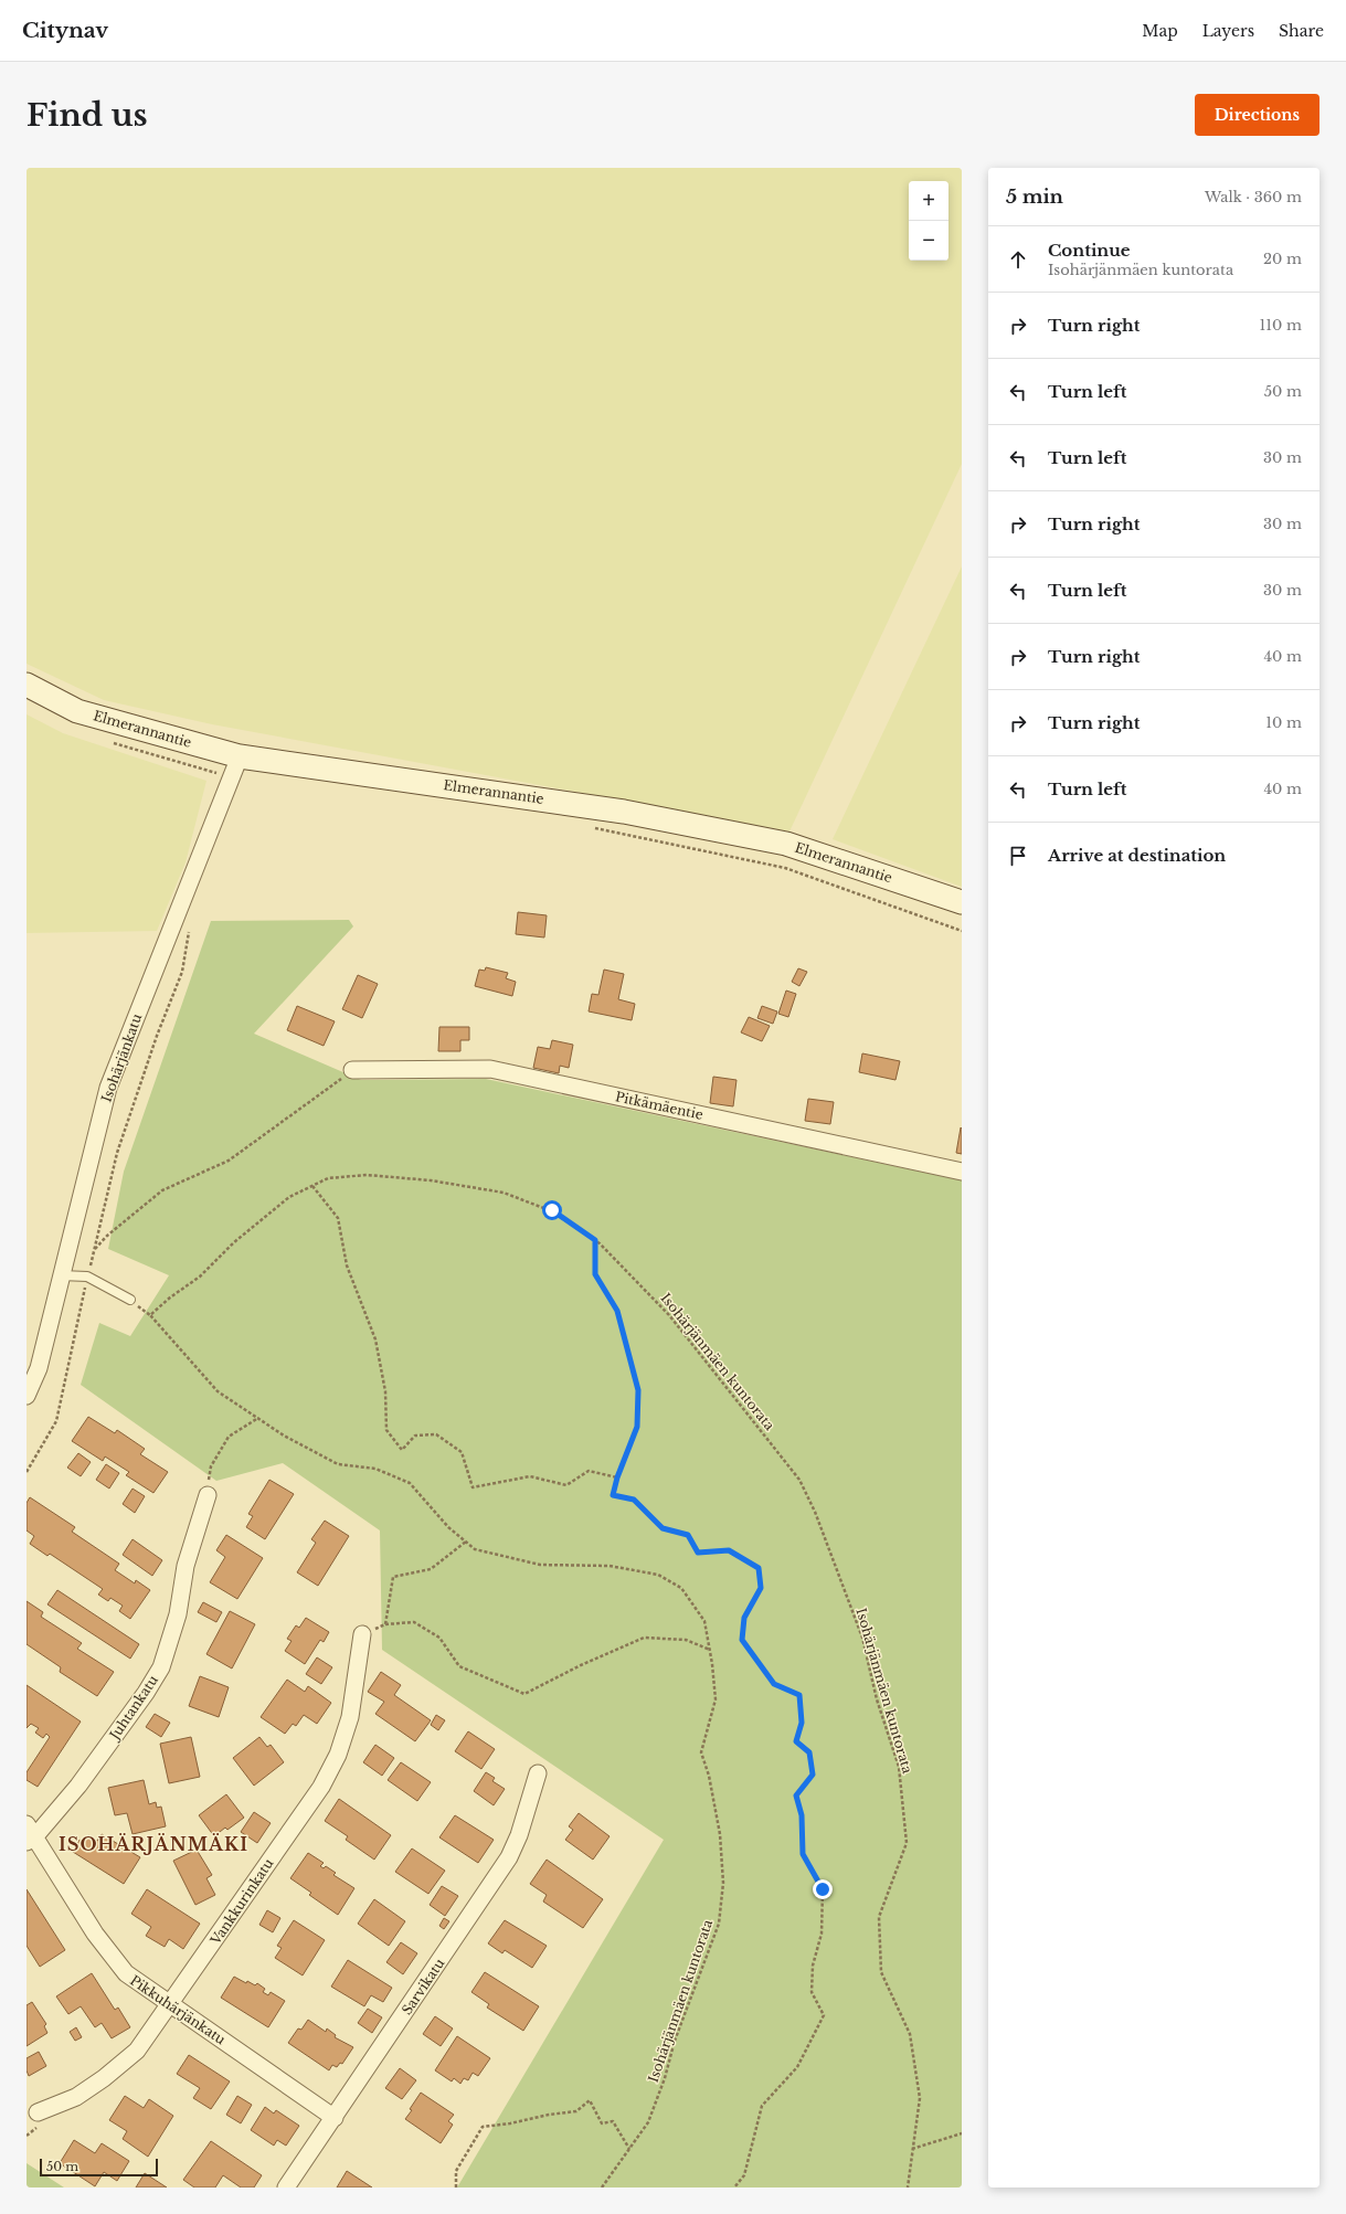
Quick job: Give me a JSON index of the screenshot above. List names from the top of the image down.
{
  "streets": {
    "street": [
      "Elmerannantie",
      "Isohärjänkatu",
      "Pitkämäentie",
      "Juhtankatu",
      "Vankkurinkatu",
      "Sarvikatu",
      "Pikkuhärjänkatu"
    ],
    "path": ["Isohärjänmäen kuntorata"]
  },
  "crossings": [
    ["Elmerannantie", "Isohärjänkatu"],
    ["Juhtankatu", "Pikkuhärjänkatu"],
    ["Vankkurinkatu", "Pikkuhärjänkatu"],
    ["Sarvikatu", "Pikkuhärjänkatu"]
  ],
  "districts": ["ISOHÄRJÄNMÄKI"],
  "scale_bar": "50 m",
  "page": {
    "header": "Citynav",
    "nav": ["Map", "Layers", "Share"],
    "buttons": "Directions",
    "title": "Find us",
    "heading": ["5 min", "Walk · 360 m"],
    "map_buttons": ["+", "−"],
    "list": [
      ["Continue", "Isohärjänmäen kuntorata", "20 m"],
      ["Turn right", "110 m"],
      ["Turn left", "50 m"],
      ["Turn left", "30 m"],
      ["Turn right", "30 m"],
      ["Turn left", "30 m"],
      ["Turn right", "40 m"],
      ["Turn right", "10 m"],
      ["Turn left", "40 m"],
      "Arrive at destination"
    ],
    "scale": "50 m"
  }
}
